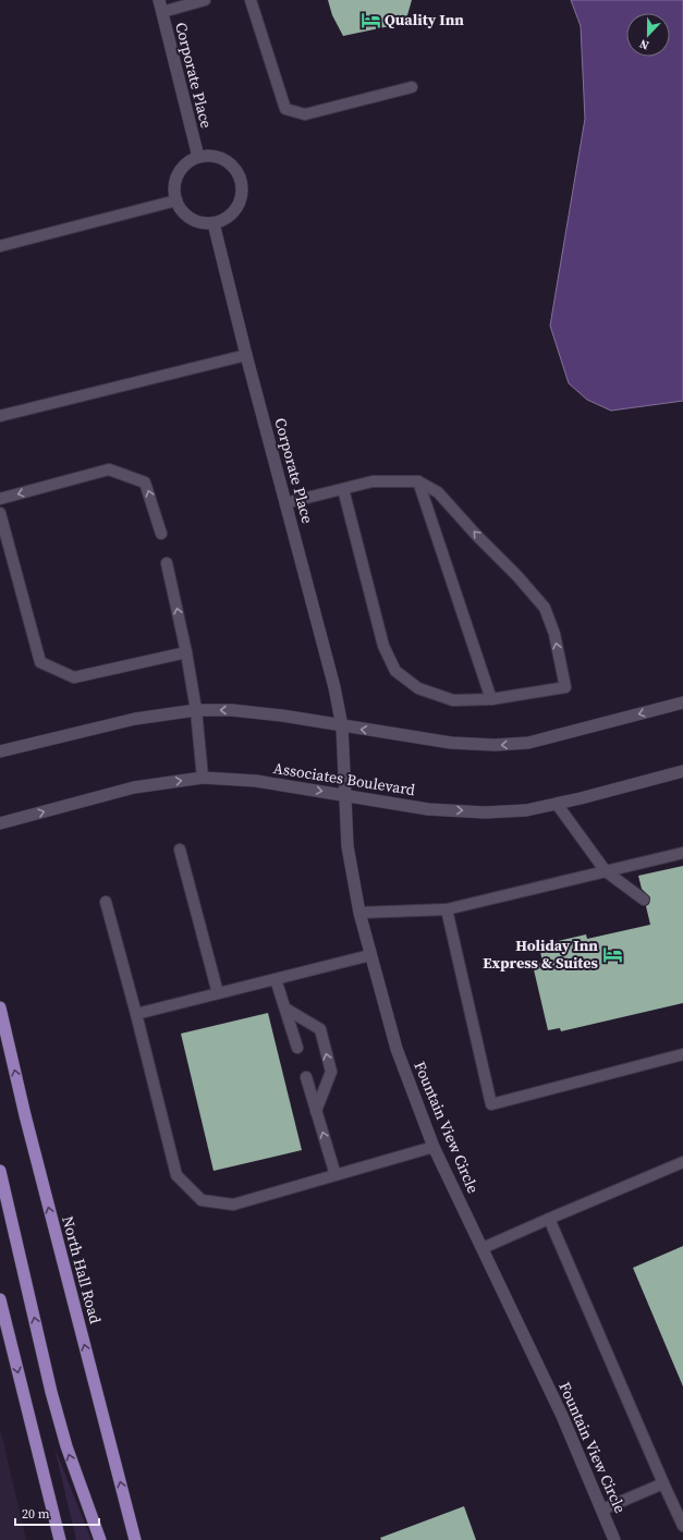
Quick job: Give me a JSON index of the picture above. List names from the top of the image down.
{
  "streets": {
    "main road": ["North Hall Road"],
    "street": ["Corporate Place", "Associates Boulevard", "Fountain View Circle"]
  },
  "crossings": [
    ["Corporate Place", "Fountain View Circle"],
    ["Associates Boulevard", "Fountain View Circle"]
  ],
  "places": {
    "hotel": ["Quality Inn", "Holiday Inn Express & Suites"]
  },
  "scale_bar": "20 m",
  "north": "bottom"
}
